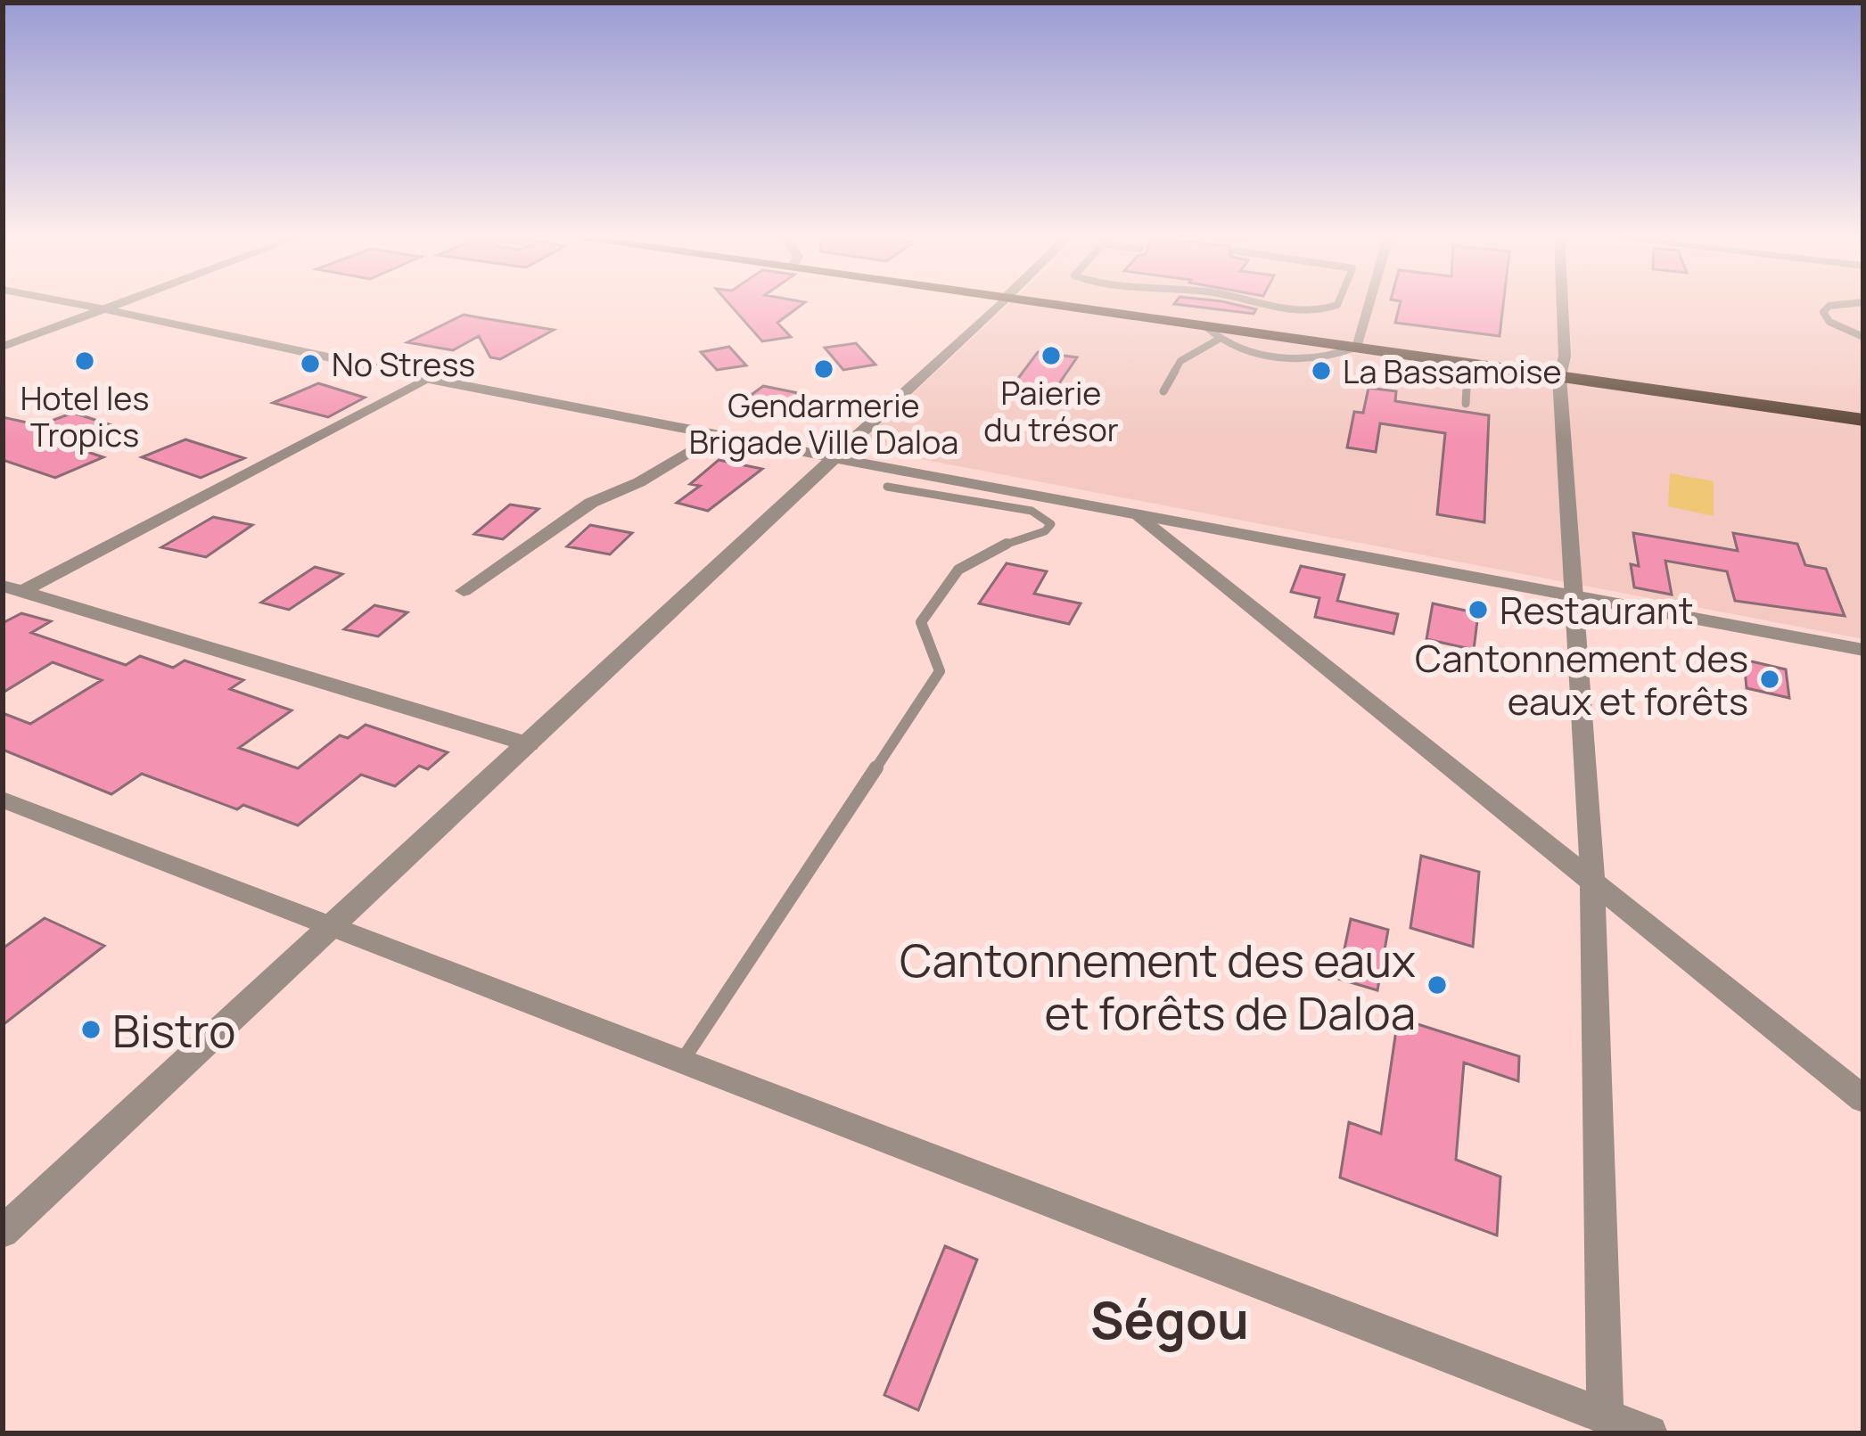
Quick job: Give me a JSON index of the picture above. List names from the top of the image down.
{
  "districts": ["Ségou"],
  "places": [
    "Paierie du trésor",
    "Hotel les Tropics",
    "No Stress",
    "Gendarmerie Brigade Ville Daloa",
    "La Bassamoise",
    "Restaurant",
    "Cantonnement des eaux et forêts",
    "Cantonnement des eaux et forêts de Daloa",
    "Bistro"
  ]
}
